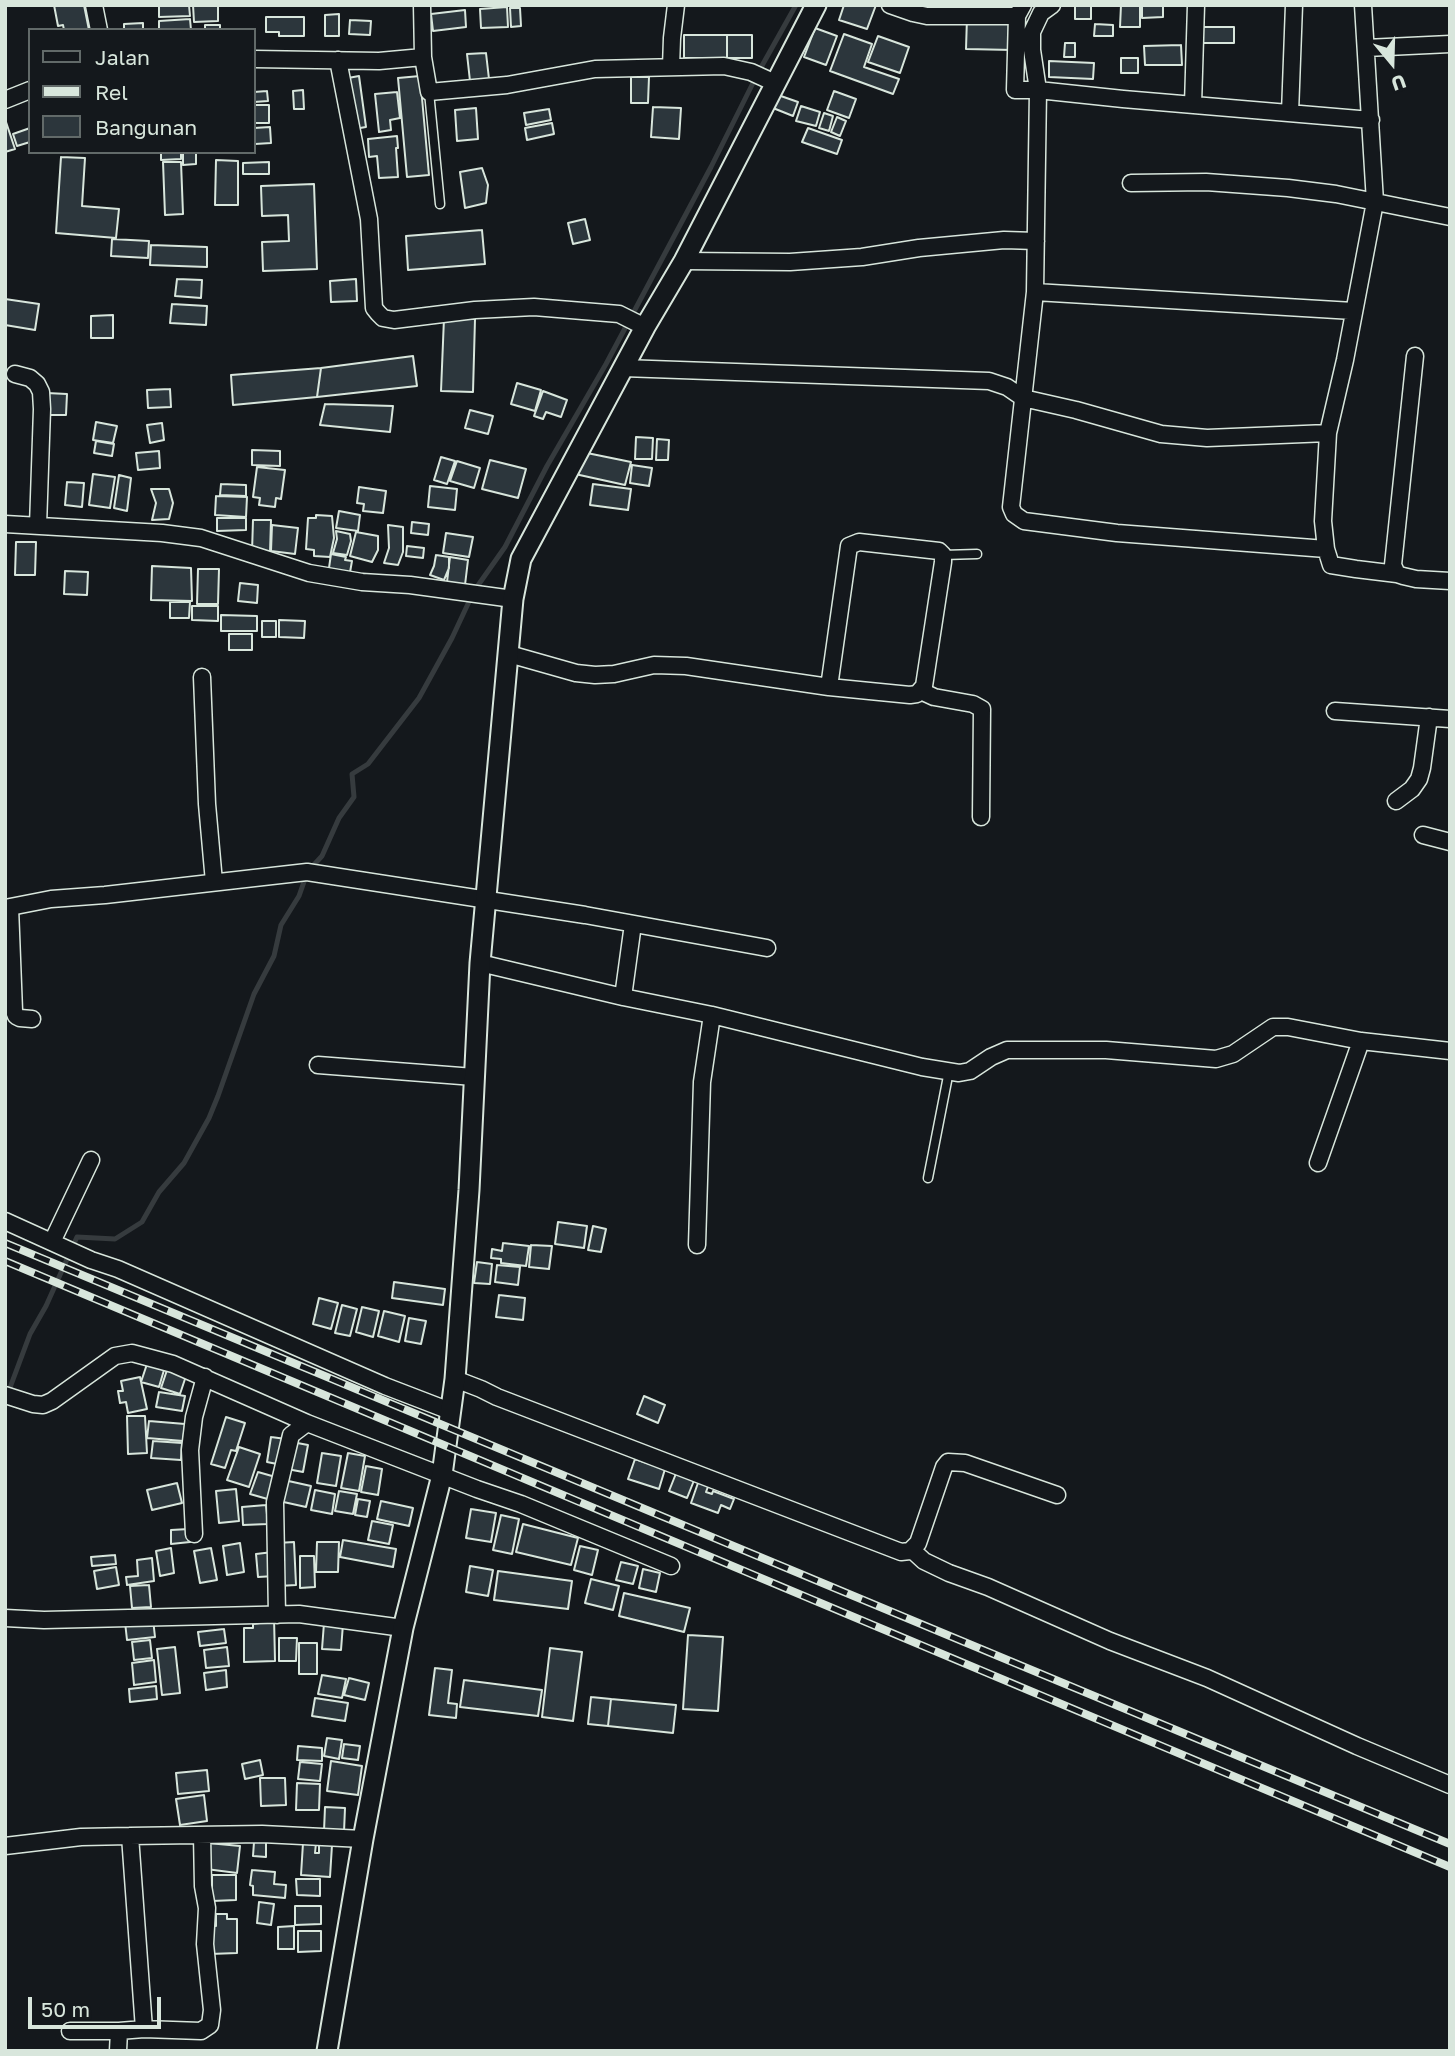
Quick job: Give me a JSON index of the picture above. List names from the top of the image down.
{
  "legend": ["Jalan", "Rel", "Bangunan"],
  "scale_bar": "50 m",
  "north": "bottom"
}
